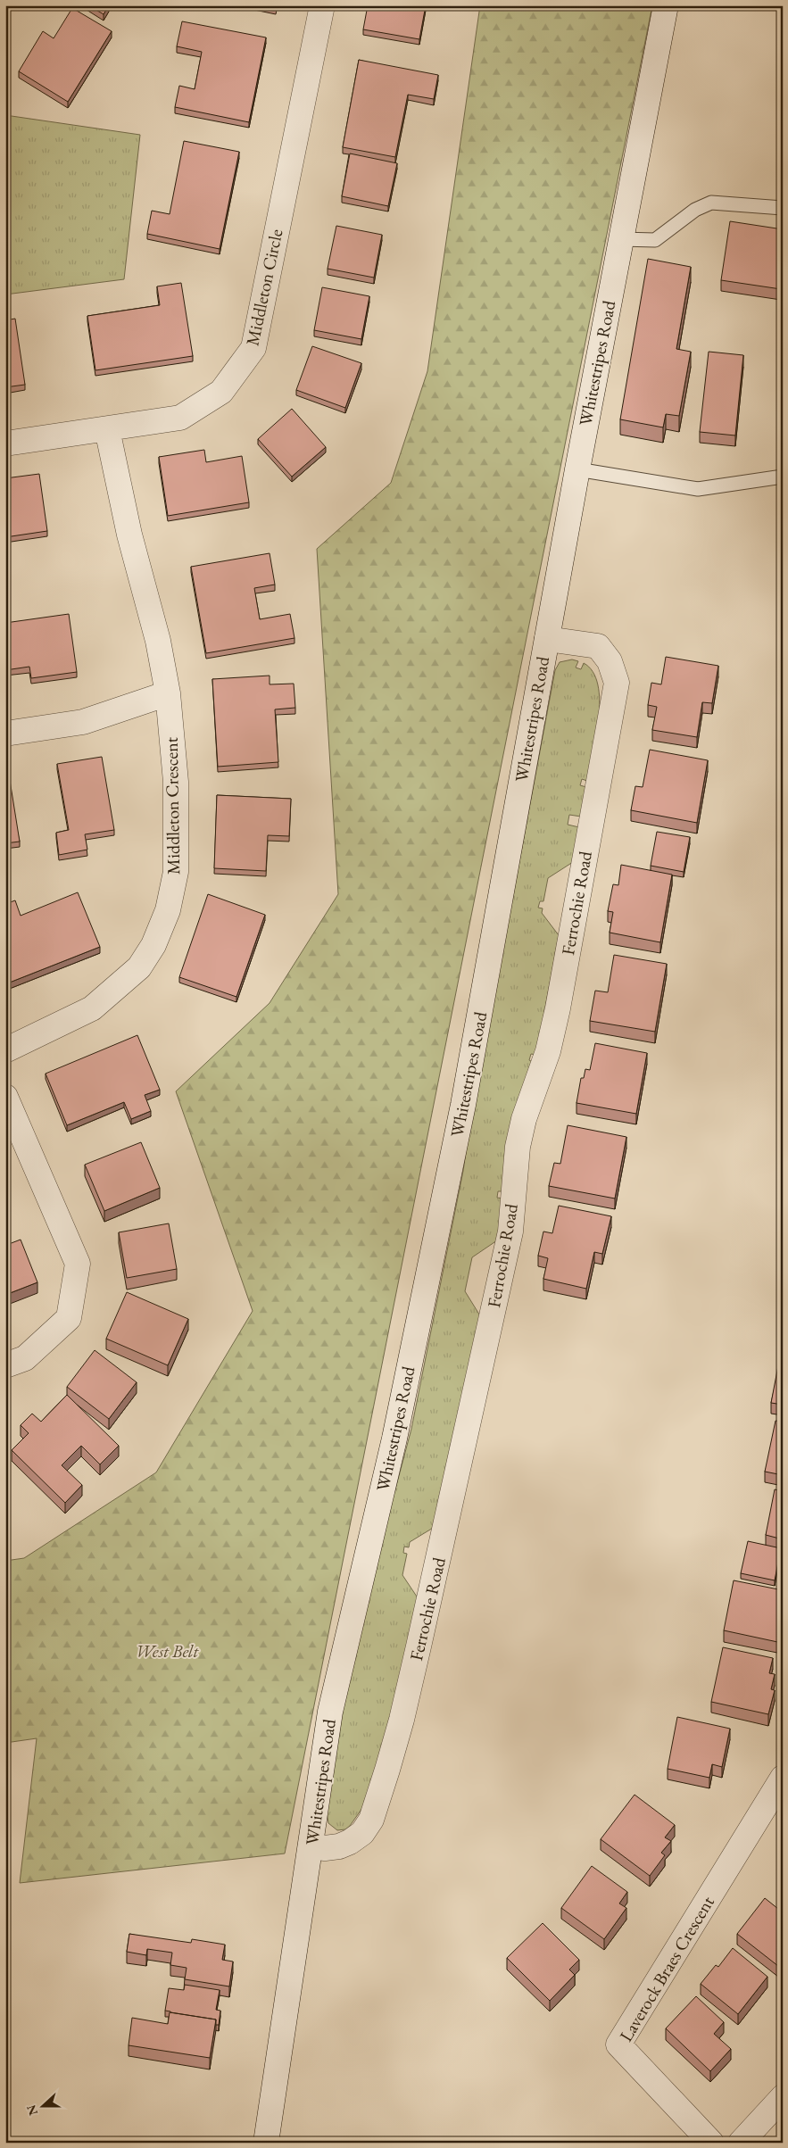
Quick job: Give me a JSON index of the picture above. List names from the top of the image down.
{
  "streets": {
    "street": [
      "Middleton Circle",
      "Whitestripes Road",
      "Middleton Crescent",
      "Ferrochie Road",
      "Laverock Braes Crescent"
    ]
  },
  "crossings": [
    ["Middleton Circle", "Middleton Crescent"],
    ["Whitestripes Road", "Ferrochie Road"]
  ],
  "parks": ["West Belt"],
  "north": "left"
}
